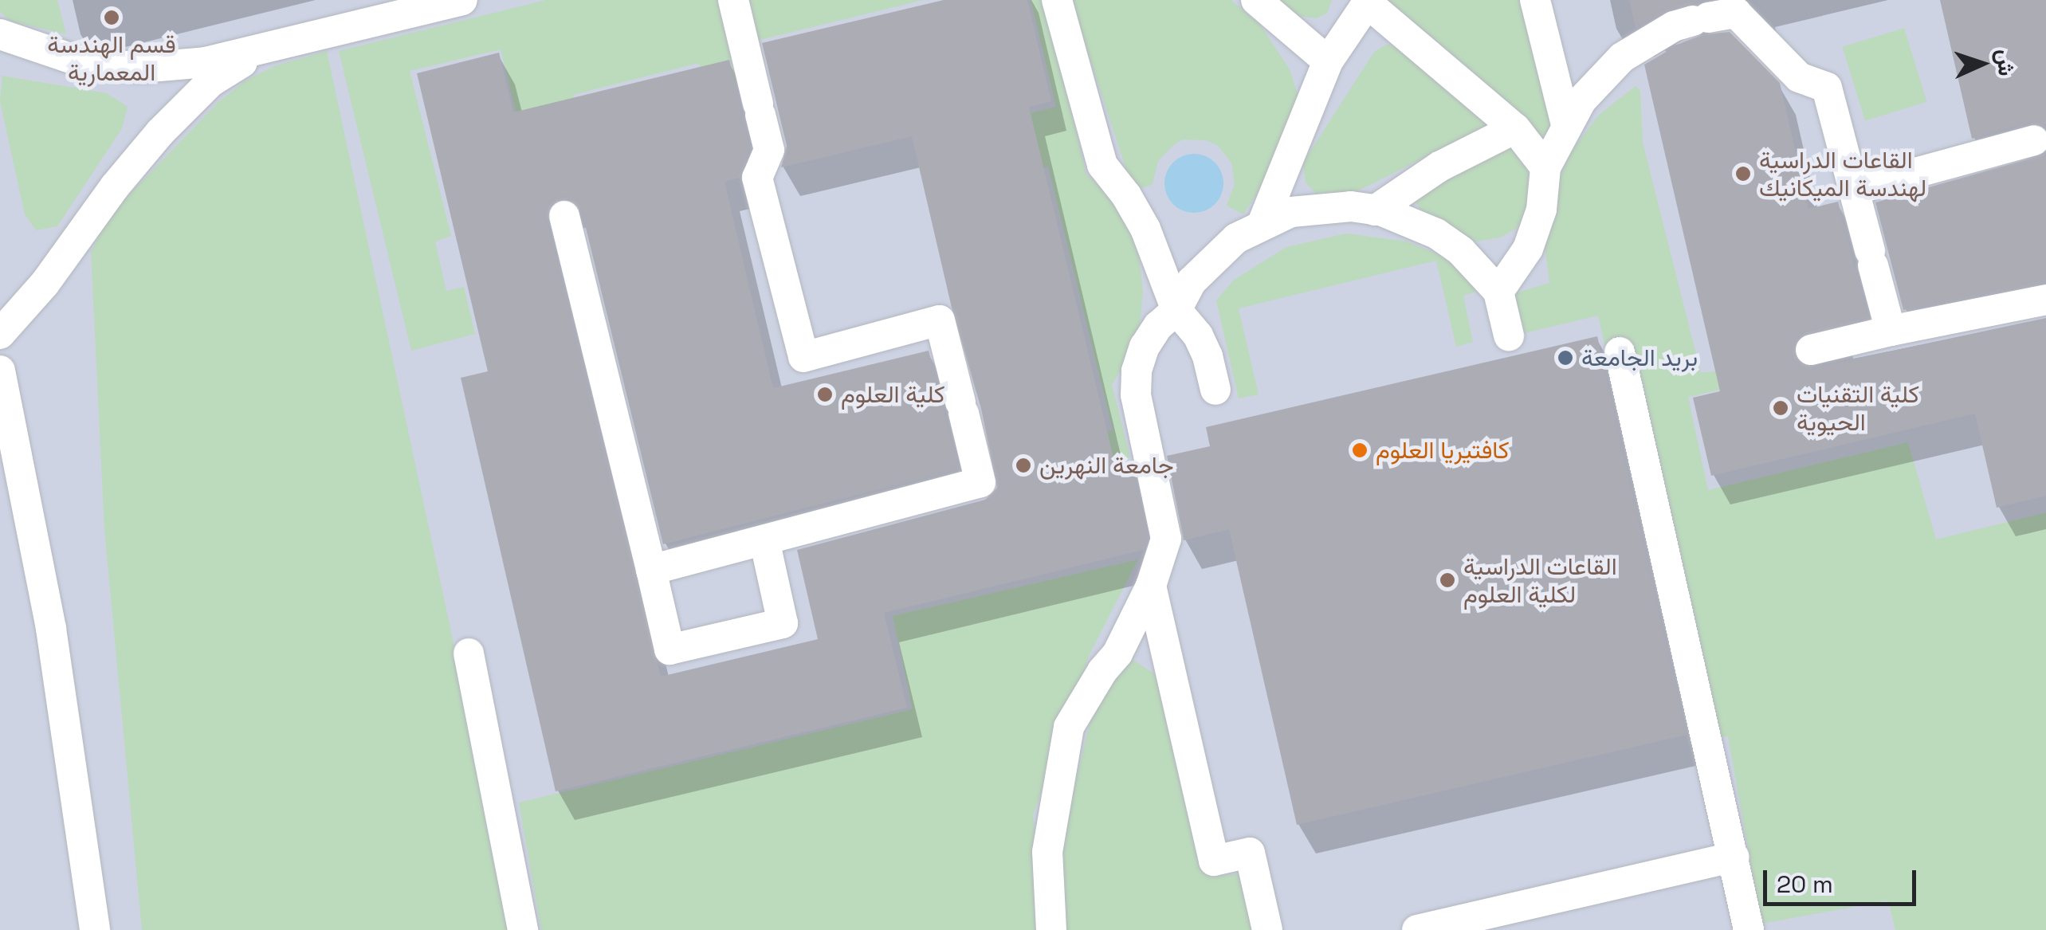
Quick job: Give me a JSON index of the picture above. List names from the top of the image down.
{
  "places": [
    "قسم الهندسة المعمارية",
    "القاعات الدراسية لهندسة الميكانيك",
    "بريد الجامعة",
    "كلية العلوم",
    "كلية التقنيات الحيوية",
    "كافتيريا العلوم",
    "جامعة النهرين",
    "القاعات الدراسية لكلية العلوم"
  ],
  "scale_bar": "20 m",
  "north": "right"
}
